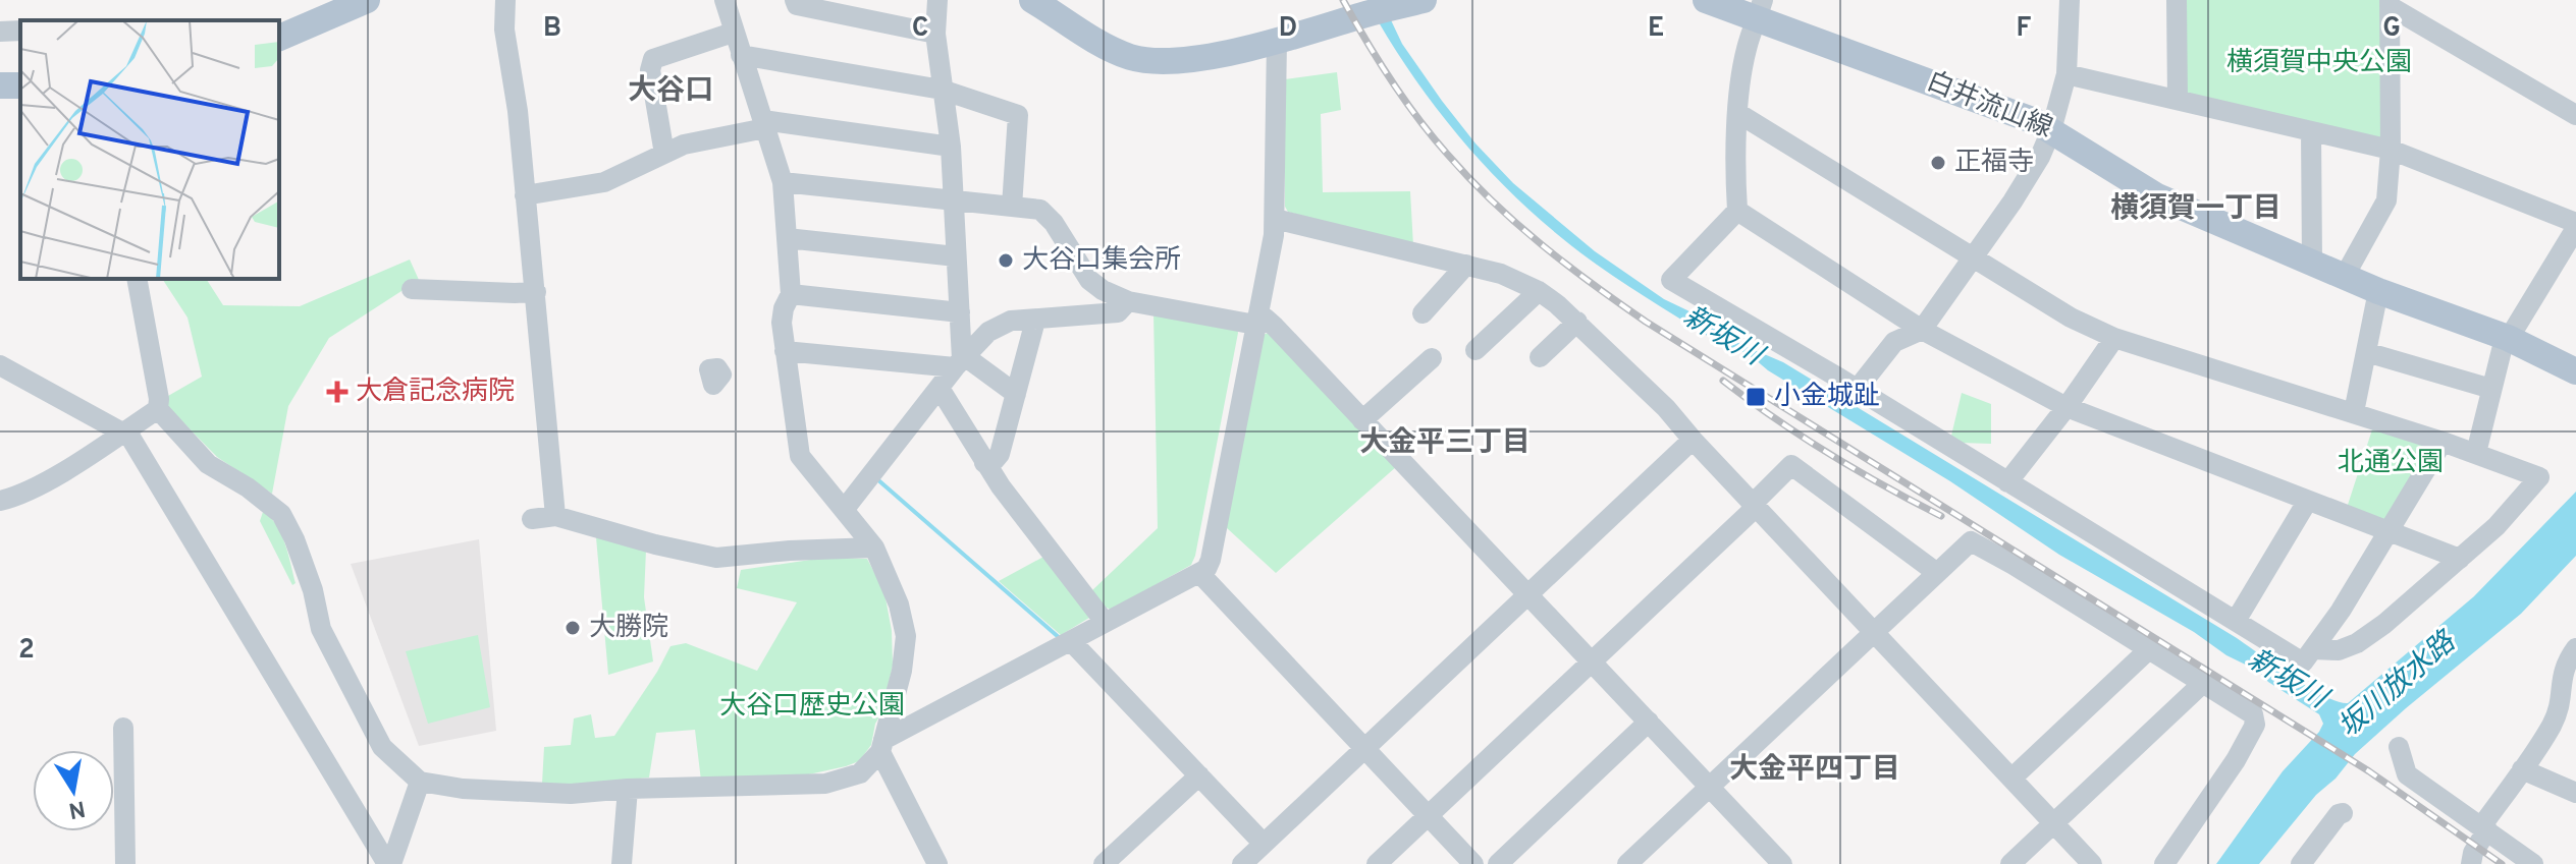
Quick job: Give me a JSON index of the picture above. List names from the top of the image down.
{
  "streets": {
    "main road": ["白井流山線"]
  },
  "districts": [
    "大谷口",
    "横須賀一丁目",
    "大金平三丁目",
    "大金平四丁目"
  ],
  "water": ["新坂川", "坂川放水路"],
  "parks": ["横須賀中央公園", "北通公園", "大谷口歴史公園"],
  "places": {
    "other": ["正福寺", "大谷口集会所", "大勝院"],
    "health": ["大倉記念病院"],
    "transit": ["小金城趾"]
  },
  "north": "bottom",
  "grid": {
    "columns": [
      "B",
      "C",
      "D",
      "E",
      "F",
      "G"
    ],
    "rows": ["2"]
  }
}
